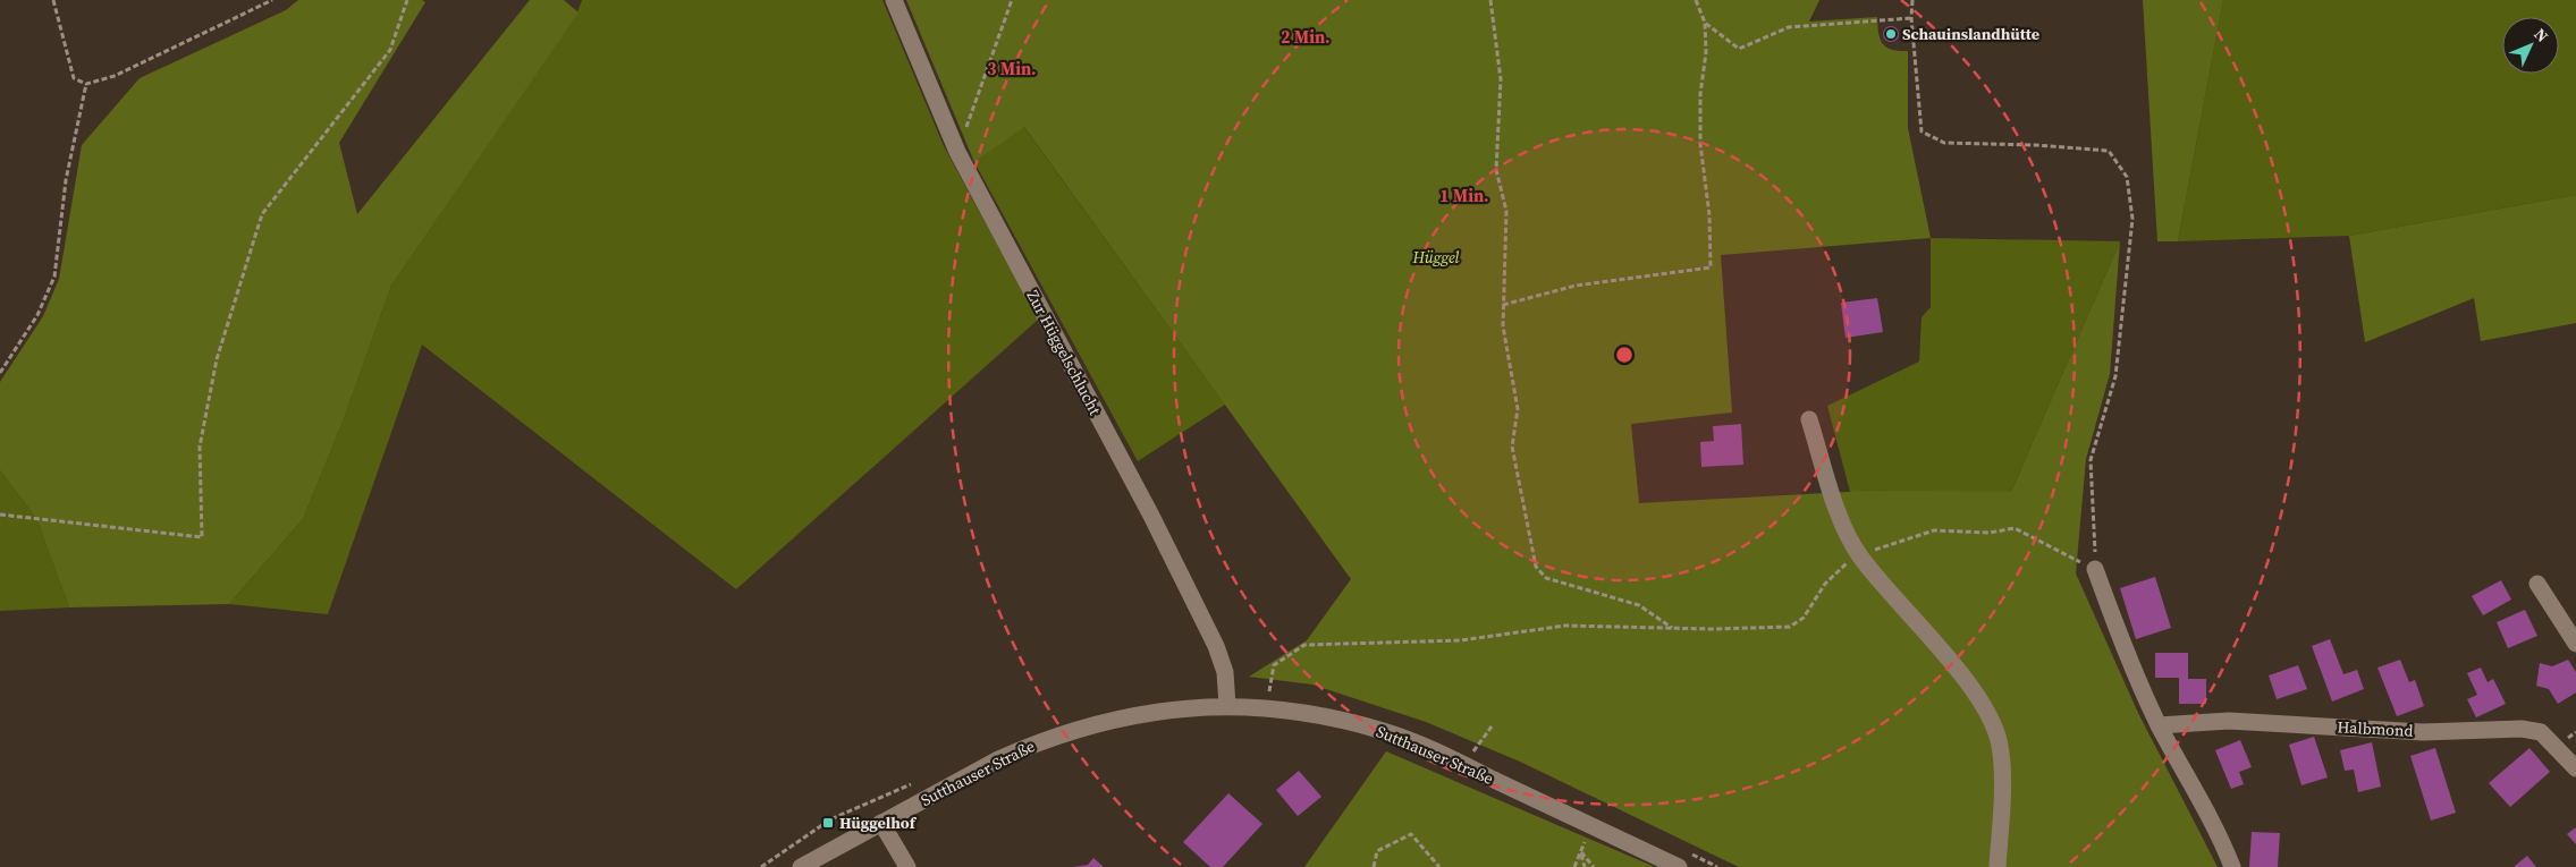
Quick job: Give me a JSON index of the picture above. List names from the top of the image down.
{
  "streets": {
    "street": ["Zur Hüggelschlucht", "Halbmond", "Sutthauser Straße"]
  },
  "crossings": [
    ["Zur Hüggelschlucht", "Sutthauser Straße"]
  ],
  "parks": ["Hüggel"],
  "places": {
    "other": ["Schauinslandhütte"],
    "transit": ["Hüggelhof"]
  },
  "north": "top right",
  "rings": ["2 Min.", "3 Min.", "1 Min."]
}
